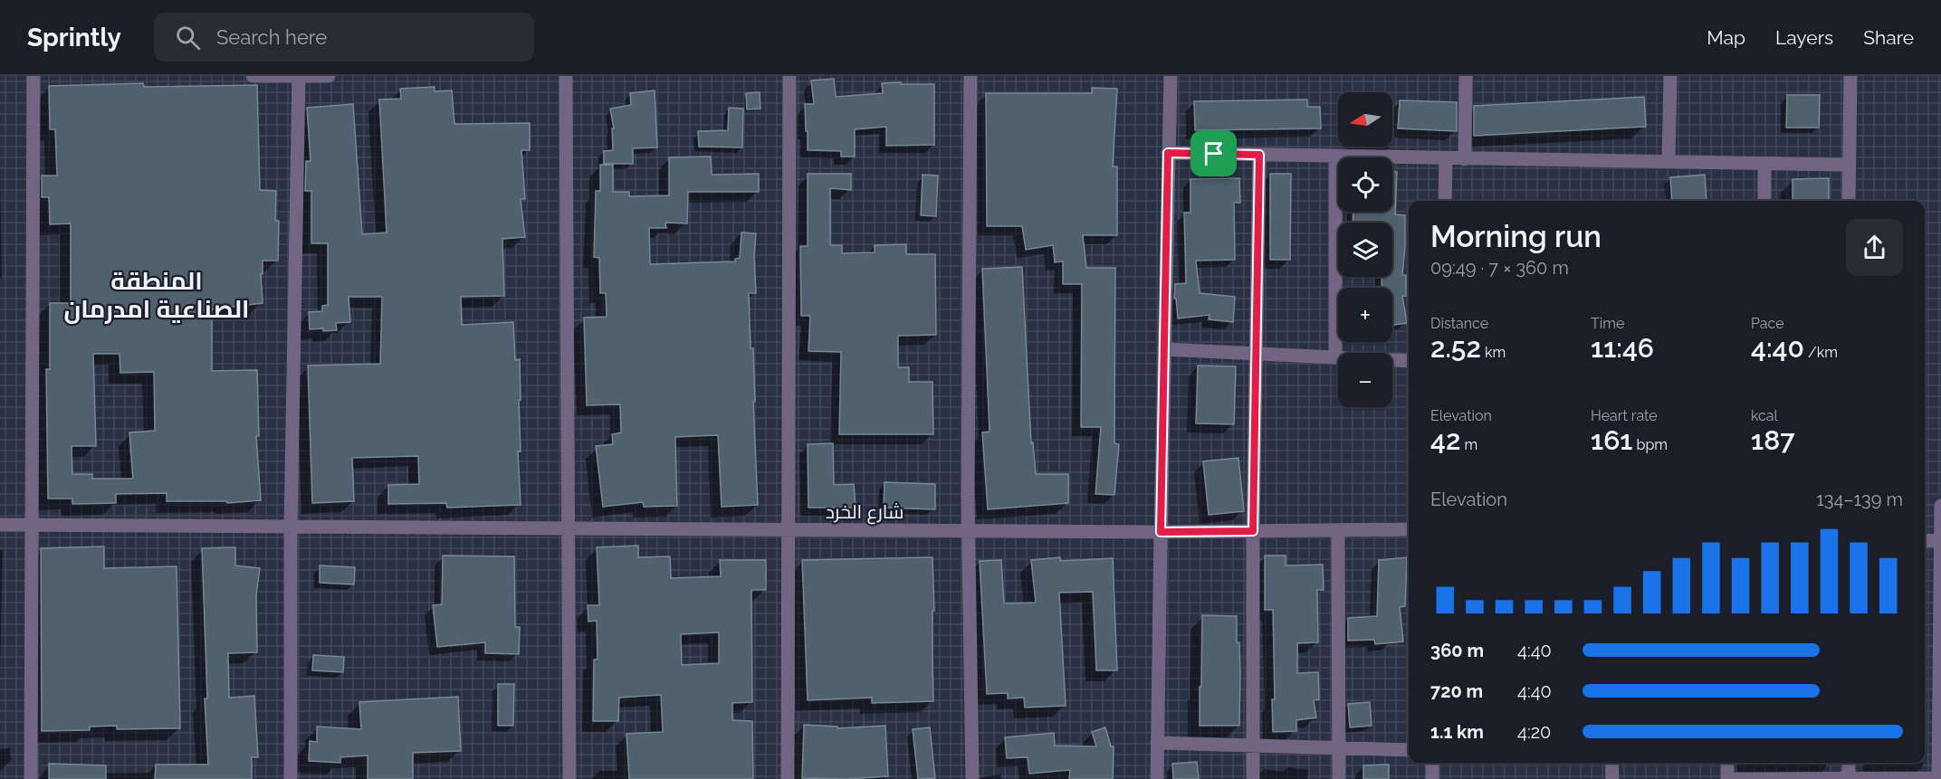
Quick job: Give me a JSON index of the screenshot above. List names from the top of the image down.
{
  "streets": {
    "street": ["شارع الخرد"]
  },
  "districts": ["المنطقة الصناعية امدرمان"],
  "north": "left",
  "page": {
    "header": "Sprintly",
    "search": "Search here",
    "nav": ["Map", "Layers", "Share"],
    "map_buttons": ["+", "−"],
    "heading": ["Morning run", "09:49 · 7 × 360 m"],
    "stats": [
      ["Distance", "2.52 km"],
      ["Time", "11:46"],
      ["Pace", "4:40 /km"],
      ["Elevation", "42 m"],
      ["Heart rate", "161 bpm"],
      ["kcal", "187"]
    ],
    "chart": ["Elevation", "134–139 m"],
    "list": [
      {
        "name": "360 m",
        "note": "4:40"
      },
      {
        "name": "720 m",
        "note": "4:40"
      },
      {
        "name": "1.1 km",
        "note": "4:20"
      }
    ]
  }
}
